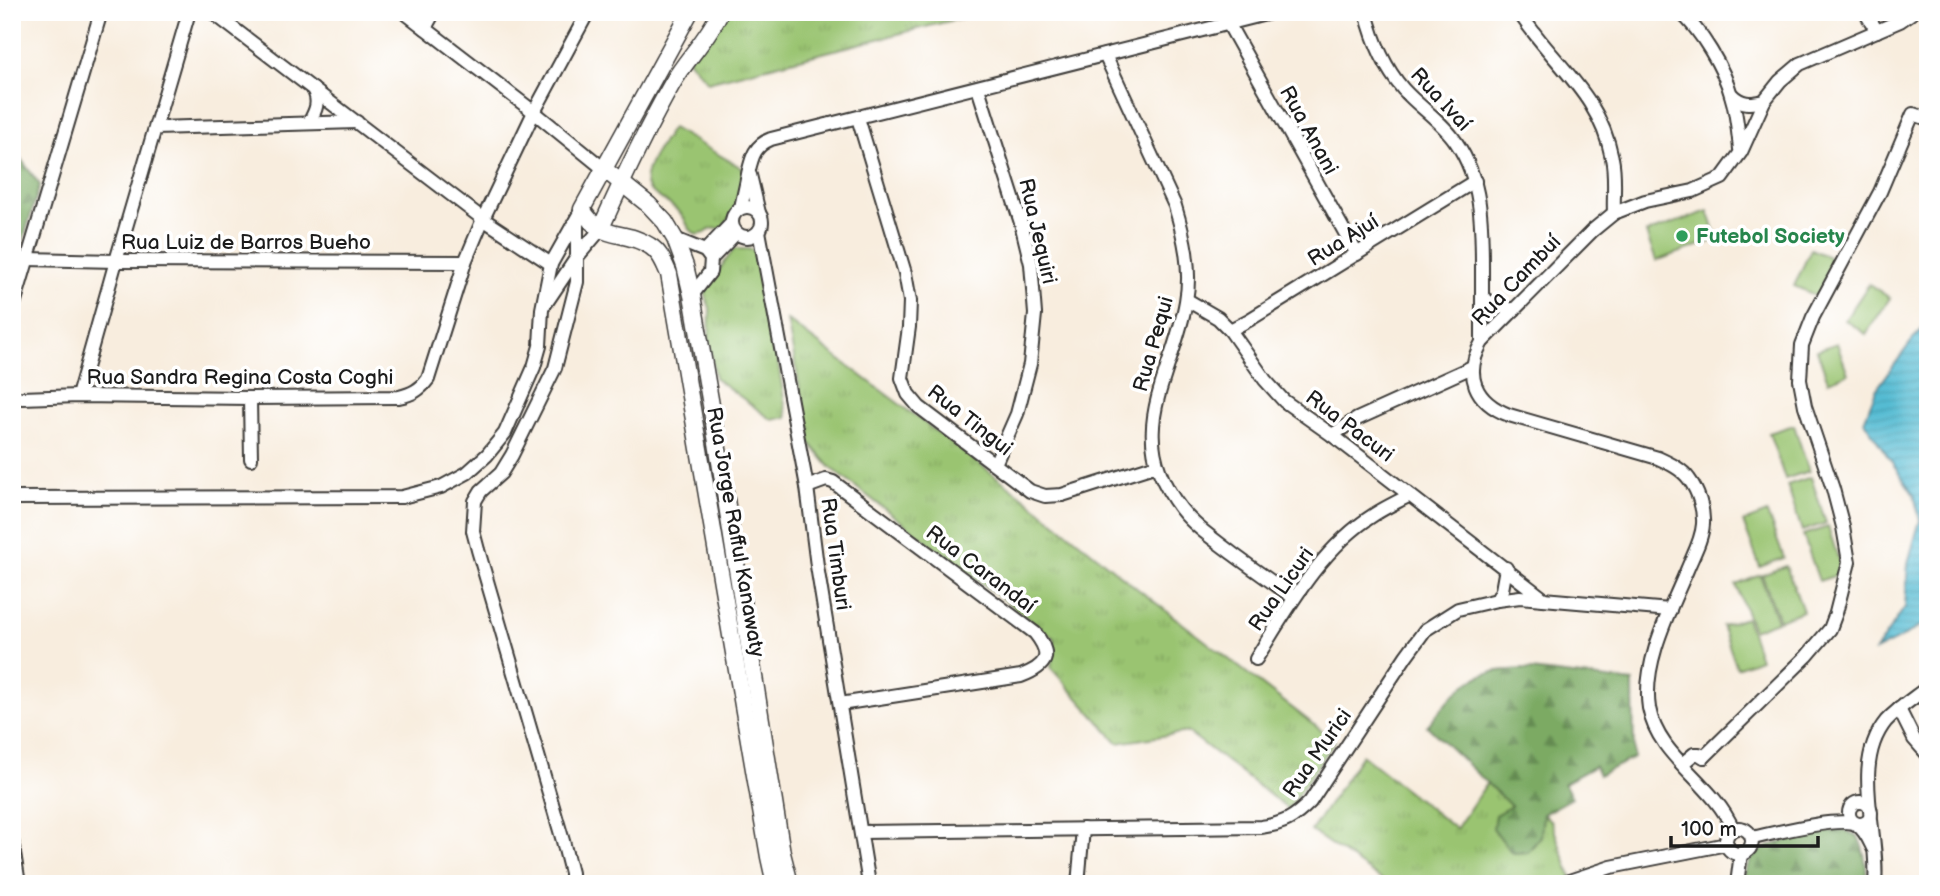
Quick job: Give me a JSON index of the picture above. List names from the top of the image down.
{
  "streets": {
    "main road": ["Rua Jorge Rafful Kanawaty"],
    "street": [
      "Rua Ivaí",
      "Rua Anani",
      "Rua Jequiri",
      "Rua Ajuí",
      "Rua Luiz de Barros Bueho",
      "Rua Cambuí",
      "Rua Pequi",
      "Rua Sandra Regina Costa Coghi",
      "Rua Tingui",
      "Rua Pacuri",
      "Rua Timburi",
      "Rua Carandaí",
      "Rua Licuri",
      "Rua Murici"
    ]
  },
  "crossings": [
    ["Rua Ivaí", "Rua Ajuí"],
    ["Rua Ivaí", "Rua Cambuí"],
    ["Rua Anani", "Rua Ajuí"],
    ["Rua Jequiri", "Rua Tingui"],
    ["Rua Ajuí", "Rua Pacuri"],
    ["Rua Luiz de Barros Bueho", "Rua Sandra Regina Costa Coghi"],
    ["Rua Pequi", "Rua Tingui"],
    ["Rua Pequi", "Rua Pacuri"],
    ["Rua Pequi", "Rua Licuri"],
    ["Rua Pacuri", "Rua Licuri"],
    ["Rua Pacuri", "Rua Murici"],
    ["Rua Timburi", "Rua Carandaí"],
    ["Rua Timburi", "Rua Murici"]
  ],
  "places": ["Futebol Society"],
  "scale_bar": "100 m"
}
